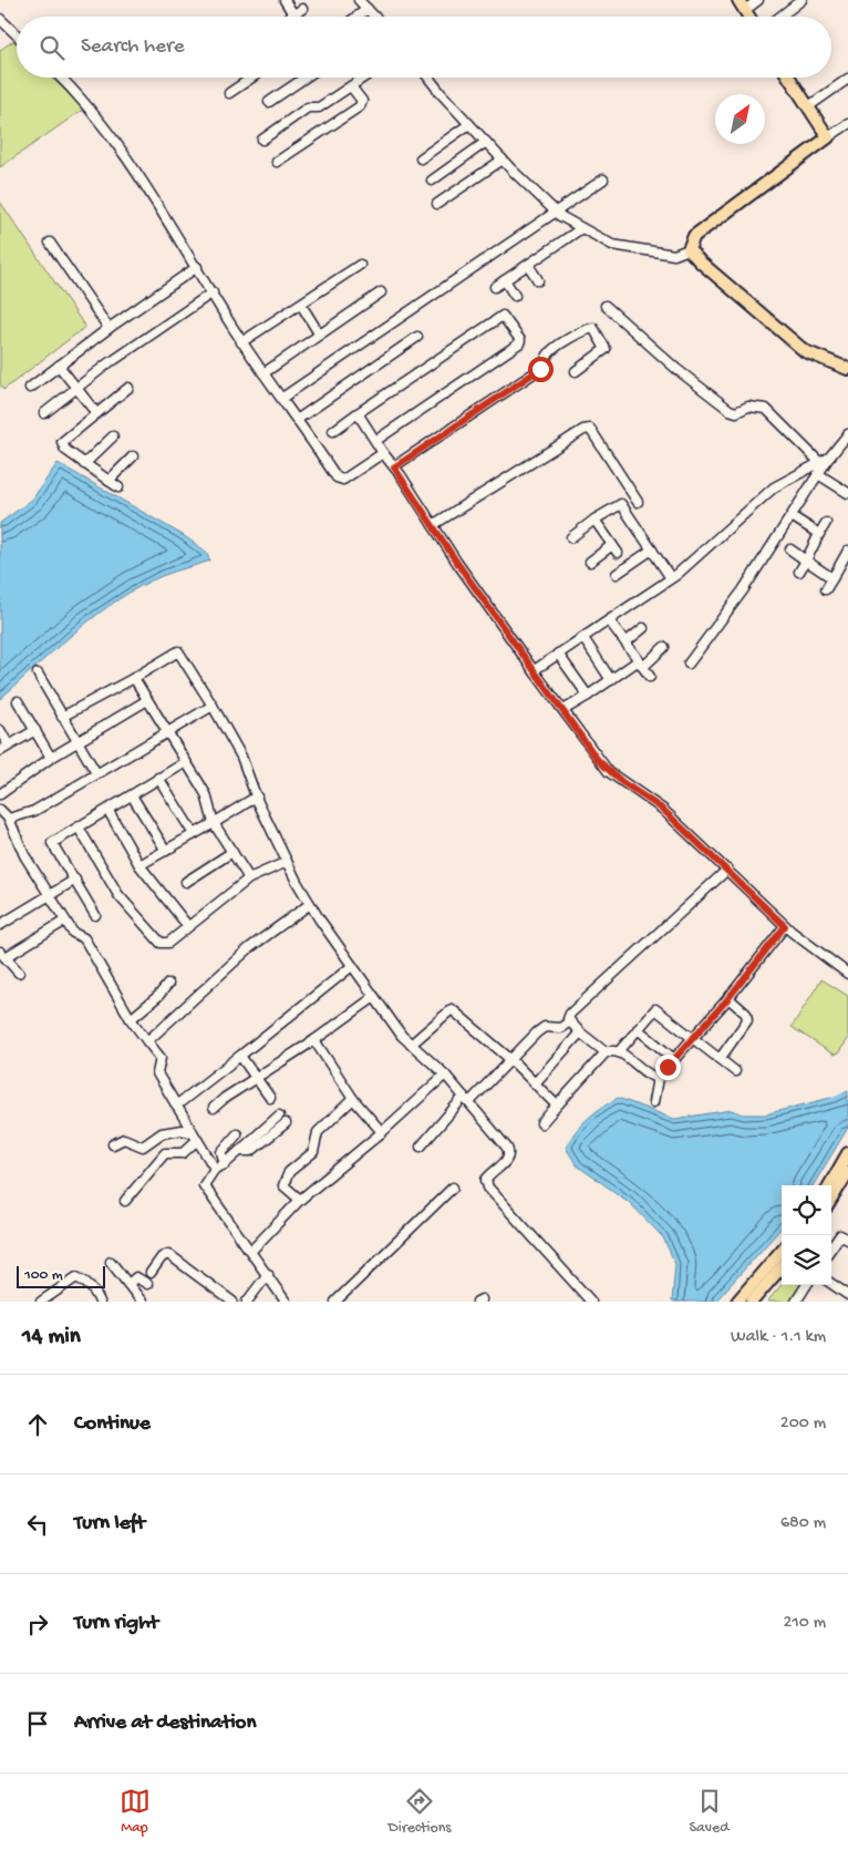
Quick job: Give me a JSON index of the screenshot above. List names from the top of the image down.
{
  "scale_bar": "100 m",
  "north": "top right",
  "page": {
    "search": "Search here",
    "scale": "100 m",
    "heading": ["14 min", "Walk · 1.1 km"],
    "list": [
      ["Continue", "200 m"],
      ["Turn left", "680 m"],
      ["Turn right", "210 m"],
      "Arrive at destination"
    ],
    "nav": ["Map", "Directions", "Saved"]
  }
}
